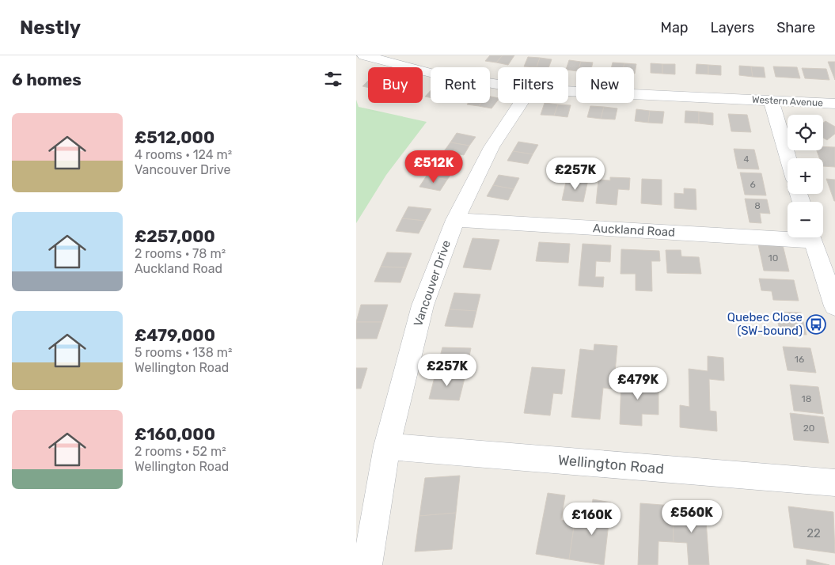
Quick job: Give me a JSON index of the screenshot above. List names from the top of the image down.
{
  "streets": {
    "street": [
      "Western Avenue",
      "Auckland Road",
      "Vancouver Drive",
      "Wellington Road"
    ]
  },
  "crossings": [
    ["Auckland Road", "Vancouver Drive"],
    ["Vancouver Drive", "Wellington Road"]
  ],
  "places": {
    "bus stop": ["Quebec Close (SW-bound)"]
  },
  "house_numbers": [
    "4",
    "6",
    "8",
    "10",
    "16",
    "18",
    "20",
    "22"
  ],
  "page": {
    "header": "Nestly",
    "nav": ["Map", "Layers", "Share"],
    "heading": "6 homes",
    "chip": [
      "Buy",
      "Rent",
      "Filters",
      "New"
    ],
    "list": [
      {
        "name": "£512,000",
        "note": "4 rooms · 124 m² · Vancouver Drive"
      },
      {
        "name": "£257,000",
        "note": "2 rooms · 78 m² · Auckland Road"
      },
      {
        "name": "£479,000",
        "note": "5 rooms · 138 m² · Wellington Road"
      },
      {
        "name": "£160,000",
        "note": "2 rooms · 52 m² · Wellington Road"
      }
    ],
    "map_buttons": ["+", "−"],
    "price": [
      "£512K",
      "£257K",
      "£257K",
      "£479K",
      "£560K",
      "£160K"
    ]
  }
}
